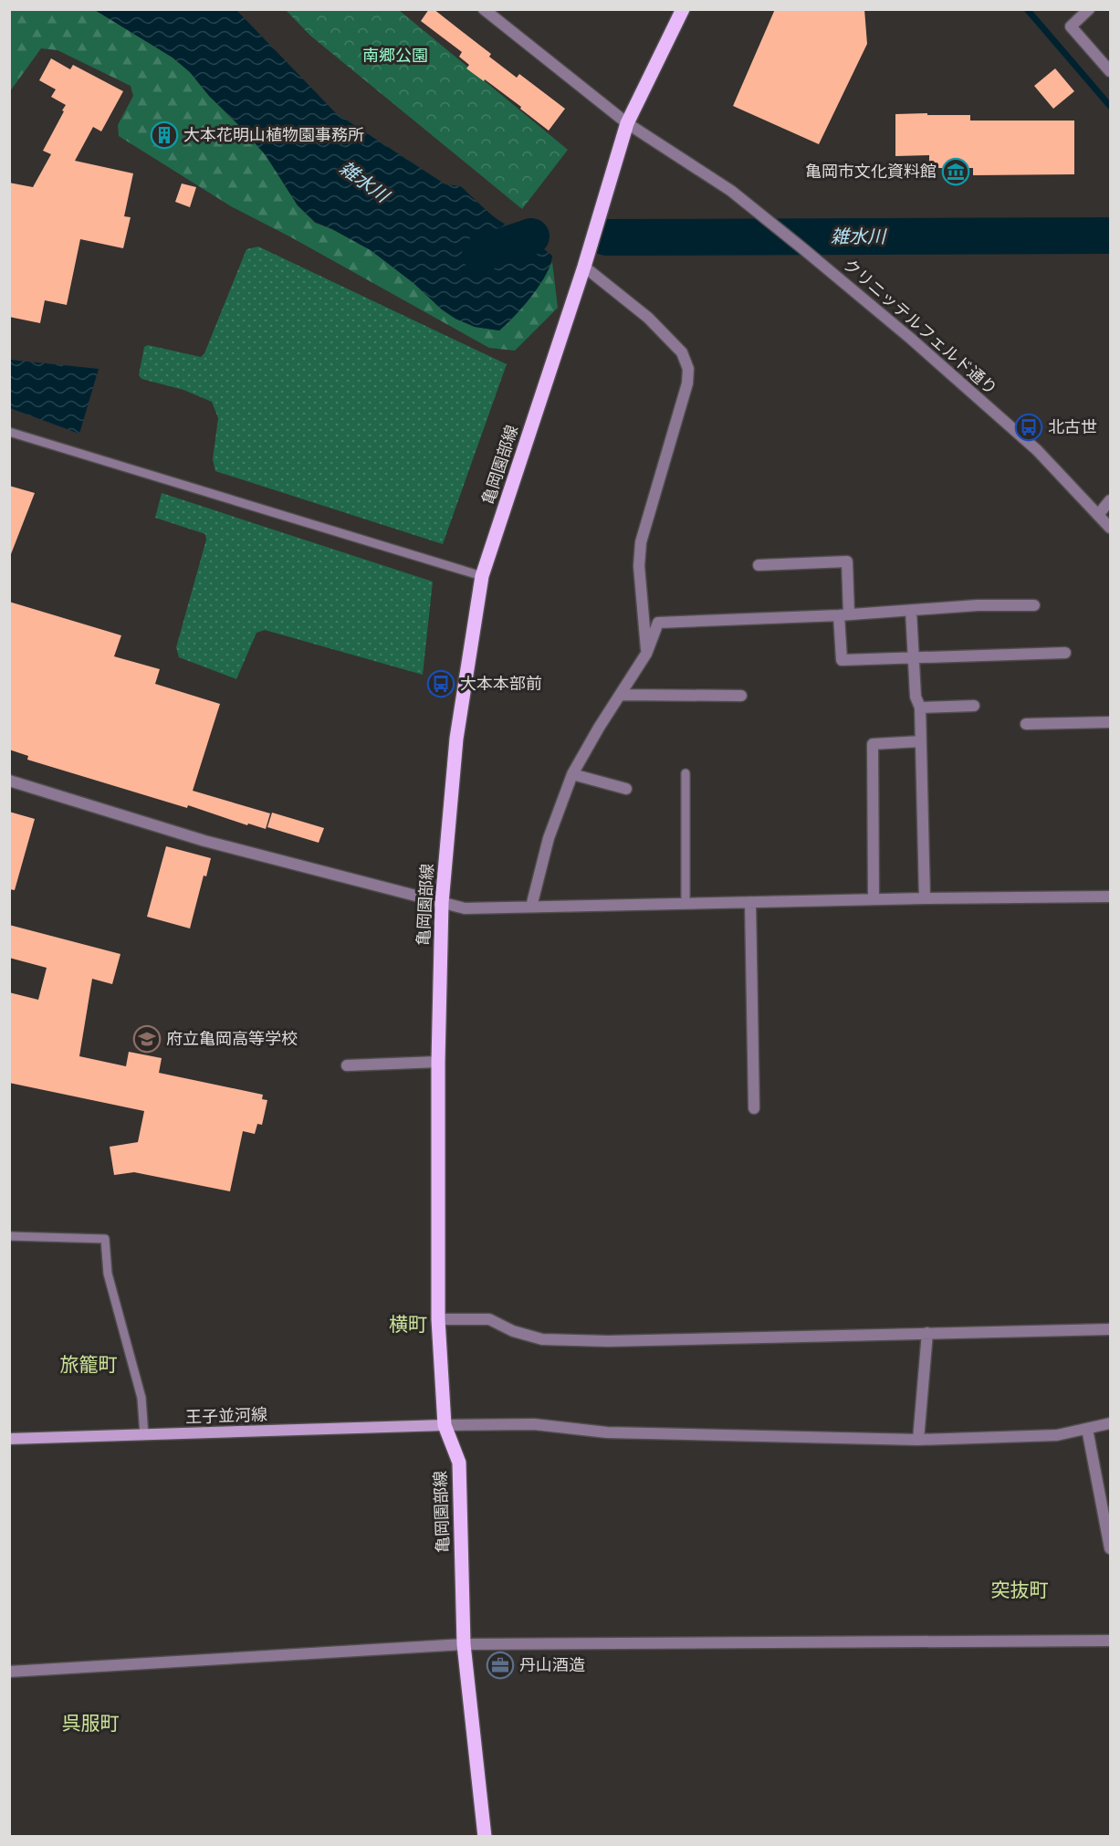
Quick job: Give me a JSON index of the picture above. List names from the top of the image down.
{
  "streets": {
    "main road": ["亀岡園部線", "王子並河線"],
    "street": ["クリニッテルフェルド通り"]
  },
  "crossings": [
    ["クリニッテルフェルド通り", "亀岡園部線"],
    ["亀岡園部線", "王子並河線"]
  ],
  "districts": [
    "横町",
    "旅籠町",
    "突抜町",
    "呉服町"
  ],
  "water": ["雑水川"],
  "parks": ["南郷公園"],
  "places": {
    "building": ["大本花明山植物園事務所"],
    "museum": ["亀岡市文化資料館"],
    "bus stop": ["北古世", "大本本部前"],
    "school or university": ["府立亀岡高等学校"],
    "office": ["丹山酒造"]
  }
}
